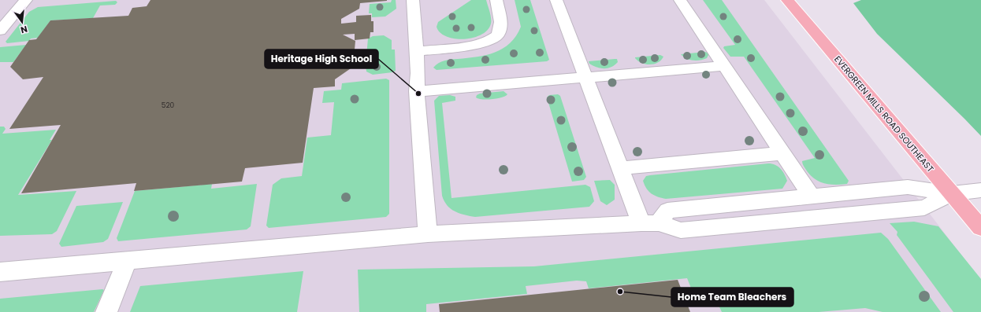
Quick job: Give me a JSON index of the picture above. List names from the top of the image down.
{
  "streets": {
    "main road": ["EVERGREEN MILLS ROAD SOUTHEAST"]
  },
  "places": ["Heritage High School", "Home Team Bleachers"],
  "house_numbers": ["520"],
  "north": "bottom"
}
